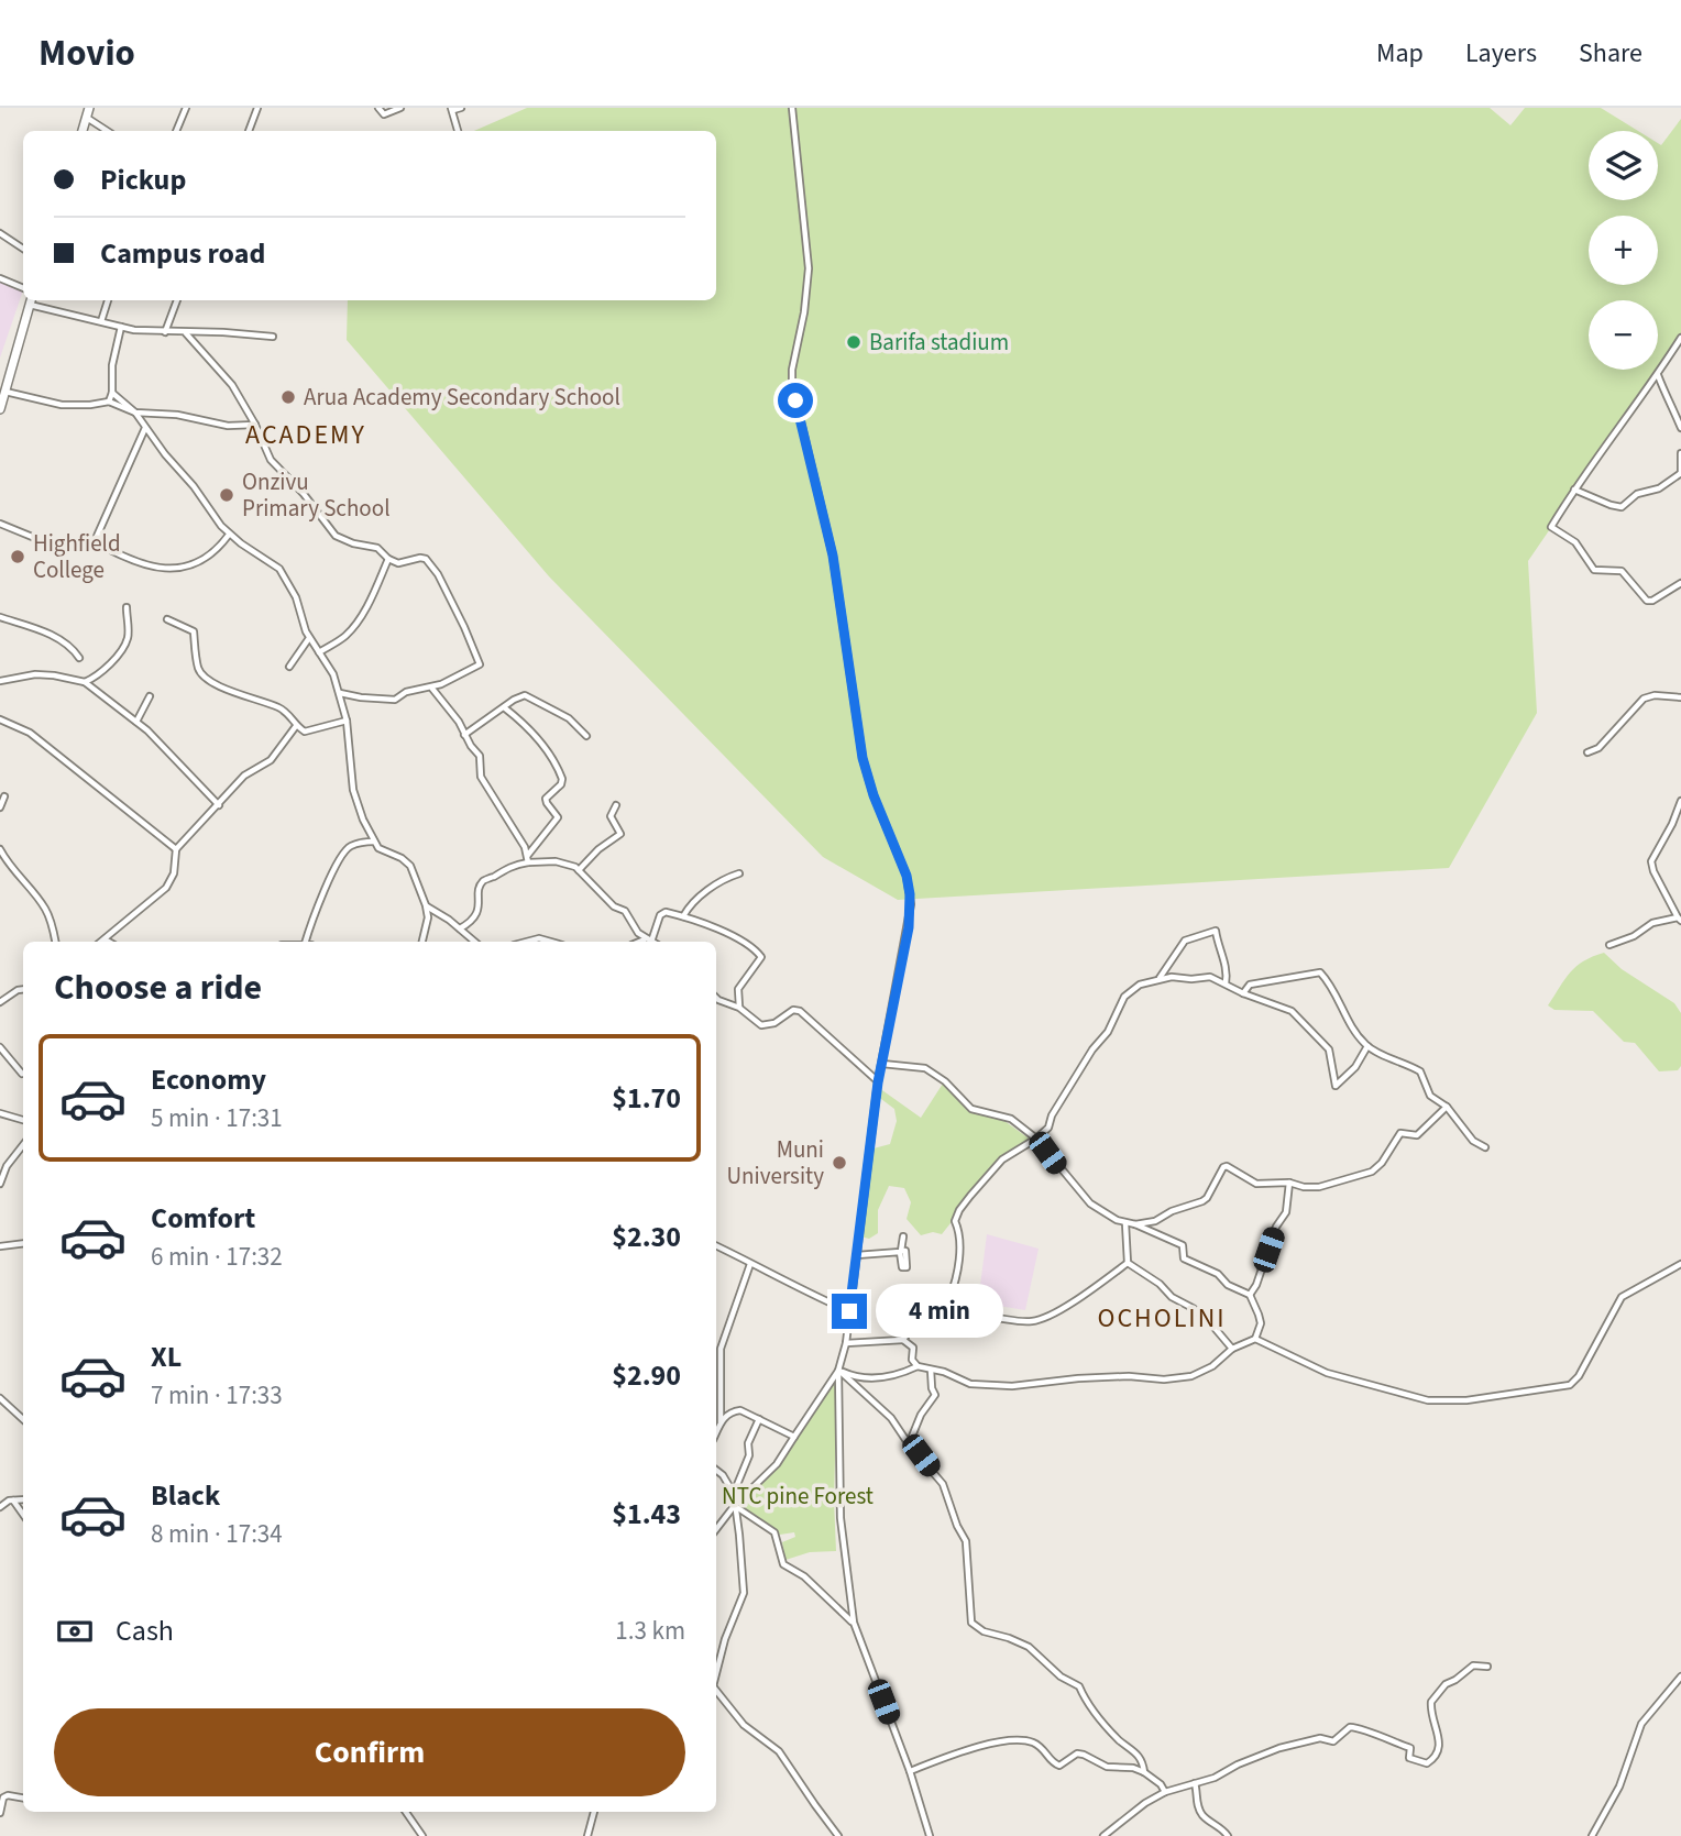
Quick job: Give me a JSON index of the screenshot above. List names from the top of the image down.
{
  "districts": ["ACADEMY", "OCHOLINI"],
  "parks": ["NTC pine Forest"],
  "places": [
    "Barifa stadium",
    "Arua Academy Secondary School",
    "Onzivu Primary School",
    "Highfield College",
    "Muni University"
  ],
  "page": {
    "header": "Movio",
    "nav": ["Map", "Layers", "Share"],
    "map_buttons": ["+", "−"],
    "banner": ["Pickup", "Campus road"],
    "heading": "Choose a ride",
    "list": [
      {
        "name": "Economy",
        "note": "5 min · 17:31",
        "value": "$1.70"
      },
      {
        "name": "Comfort",
        "note": "6 min · 17:32",
        "value": "$2.30"
      },
      {
        "name": "XL",
        "note": "7 min · 17:33",
        "value": "$2.90"
      },
      {
        "name": "Black",
        "note": "8 min · 17:34",
        "value": "$1.43"
      }
    ],
    "bubble": "4 min",
    "pay": ["Cash", "1.3 km"],
    "buttons": "Confirm"
  }
}
